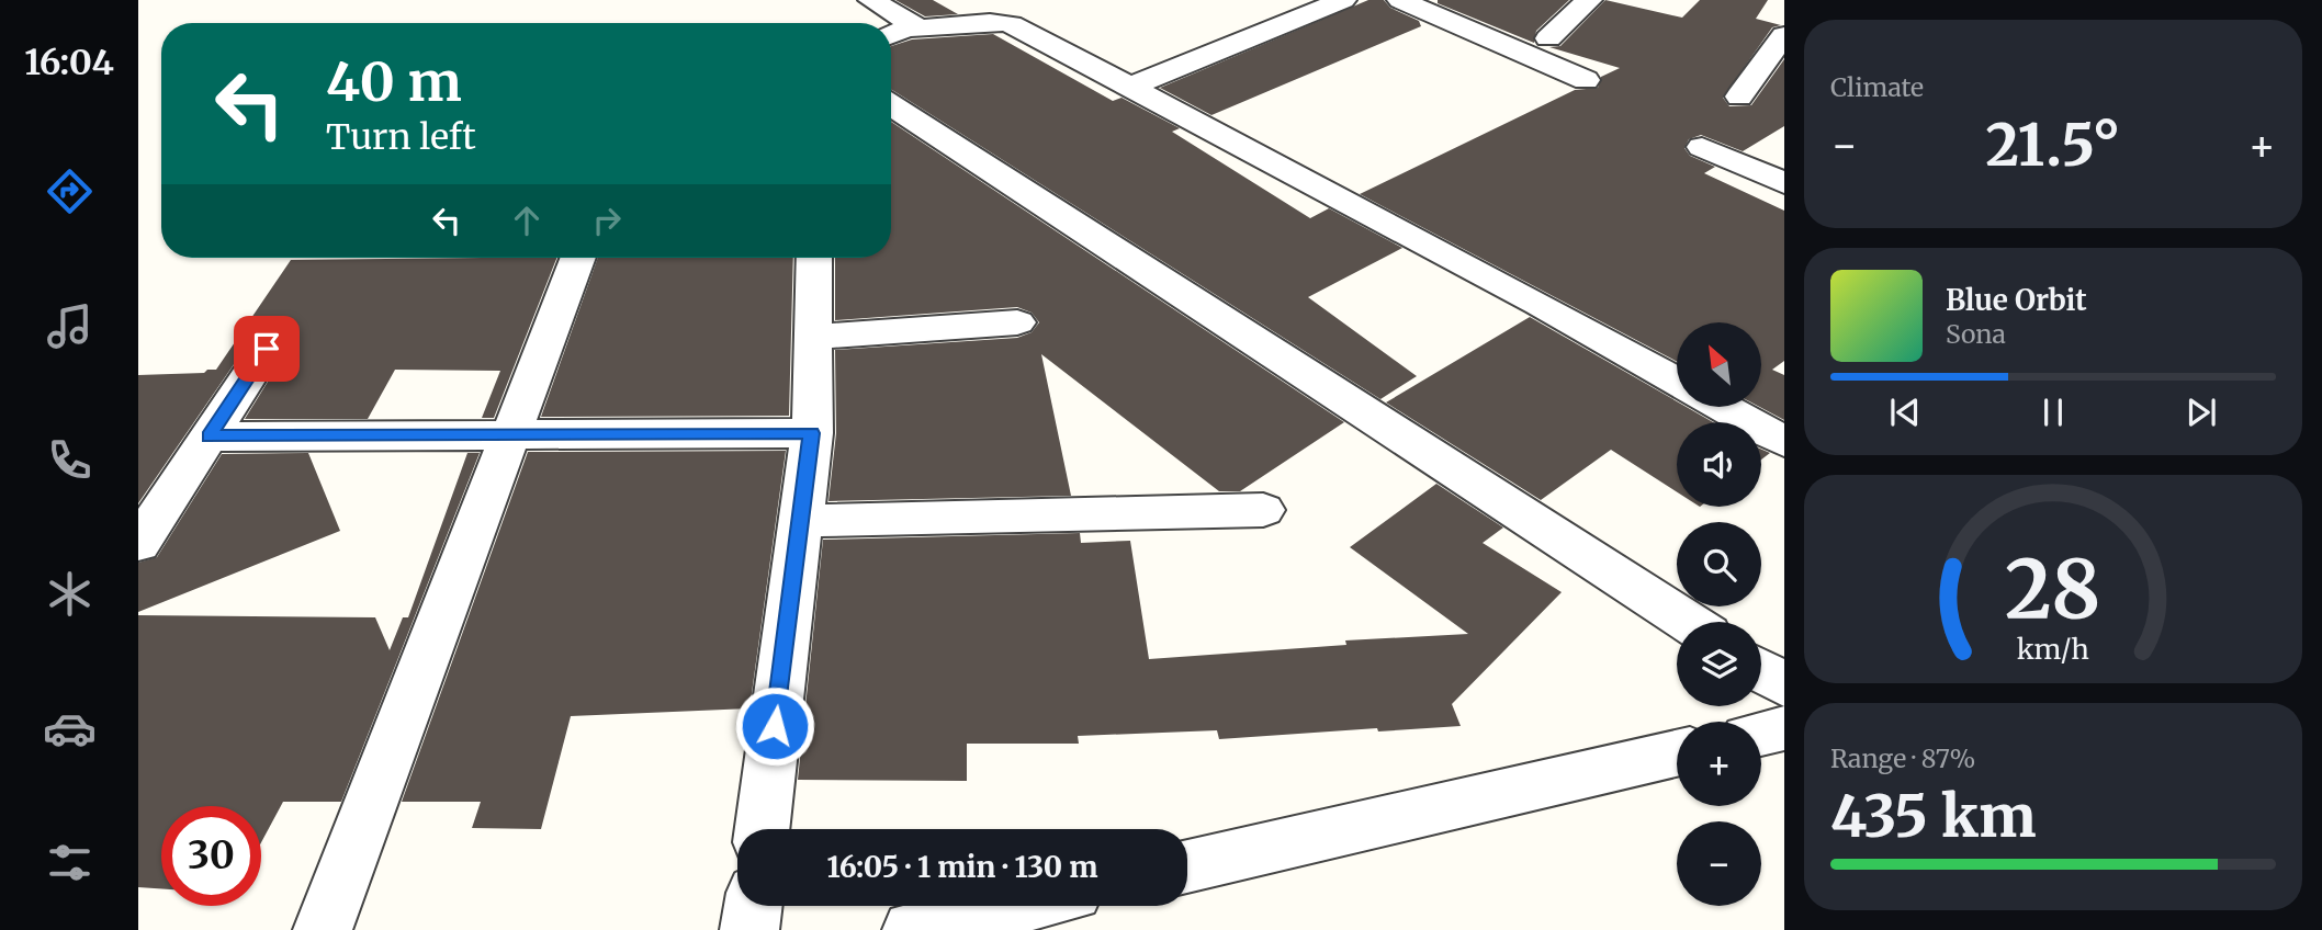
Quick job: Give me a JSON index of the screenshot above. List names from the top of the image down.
{
  "north": "top left",
  "page": {
    "tabs": "16:04",
    "tile": [
      "Climate",
      ["Range · 87%", "435 km"]
    ],
    "turn": ["40 m", "Turn left"],
    "heat": ["−", "21.5°", "+"],
    "song": ["Blue Orbit", "Sona"],
    "map_buttons": ["+", "−"],
    "limit": "30",
    "trip": "16:05 · 1 min · 130 m",
    "gauge": ["28", "km/h"]
  }
}
